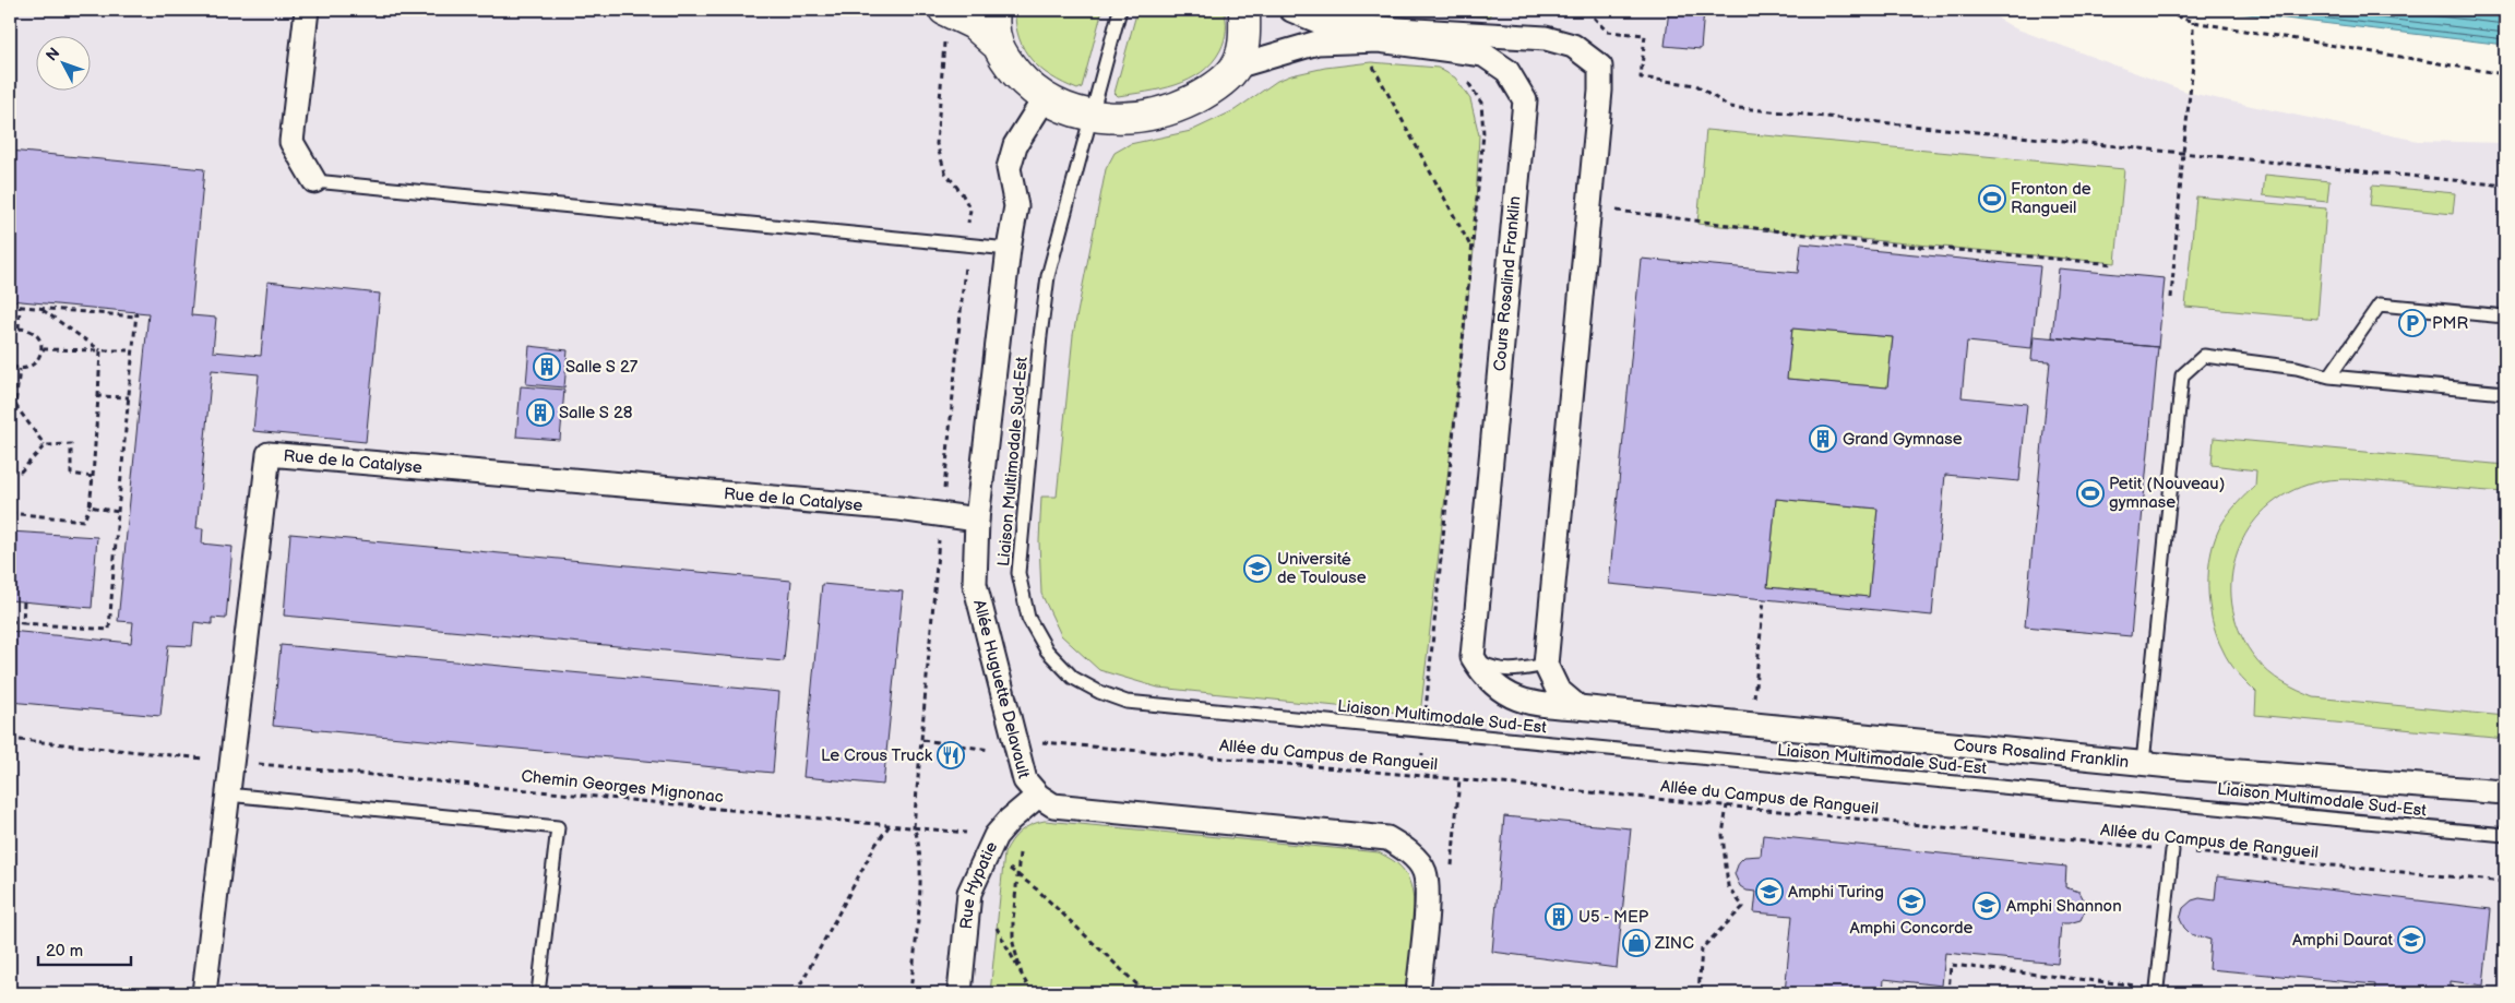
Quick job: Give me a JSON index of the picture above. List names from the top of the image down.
{
  "streets": {
    "street": [
      "Cours Rosalind Franklin",
      "Rue de la Catalyse",
      "Allée Huguette Delavault",
      "Rue Hypatie"
    ],
    "lane": ["Liaison Multimodale Sud-Est"],
    "path": ["Allée du Campus de Rangueil", "Chemin Georges Mignonac"]
  },
  "crossings": [
    ["Rue de la Catalyse", "Allée Huguette Delavault"],
    ["Allée Huguette Delavault", "Rue Hypatie"],
    ["Chemin Georges Mignonac", "Rue Hypatie"]
  ],
  "places": {
    "sports": ["Fronton de Rangueil", "Petit (Nouveau) gymnase"],
    "parking": ["PMR"],
    "building": [
      "Salle S 27",
      "Salle S 28",
      "Grand Gymnase",
      "U5 - MEP"
    ],
    "school or university": [
      "Université de Toulouse",
      "Amphi Turing",
      "Amphi Concorde",
      "Amphi Shannon",
      "Amphi Daurat"
    ],
    "restaurant": ["Le Crous Truck"],
    "shop": ["ZINC"]
  },
  "scale_bar": "20 m",
  "north": "top left"
}
